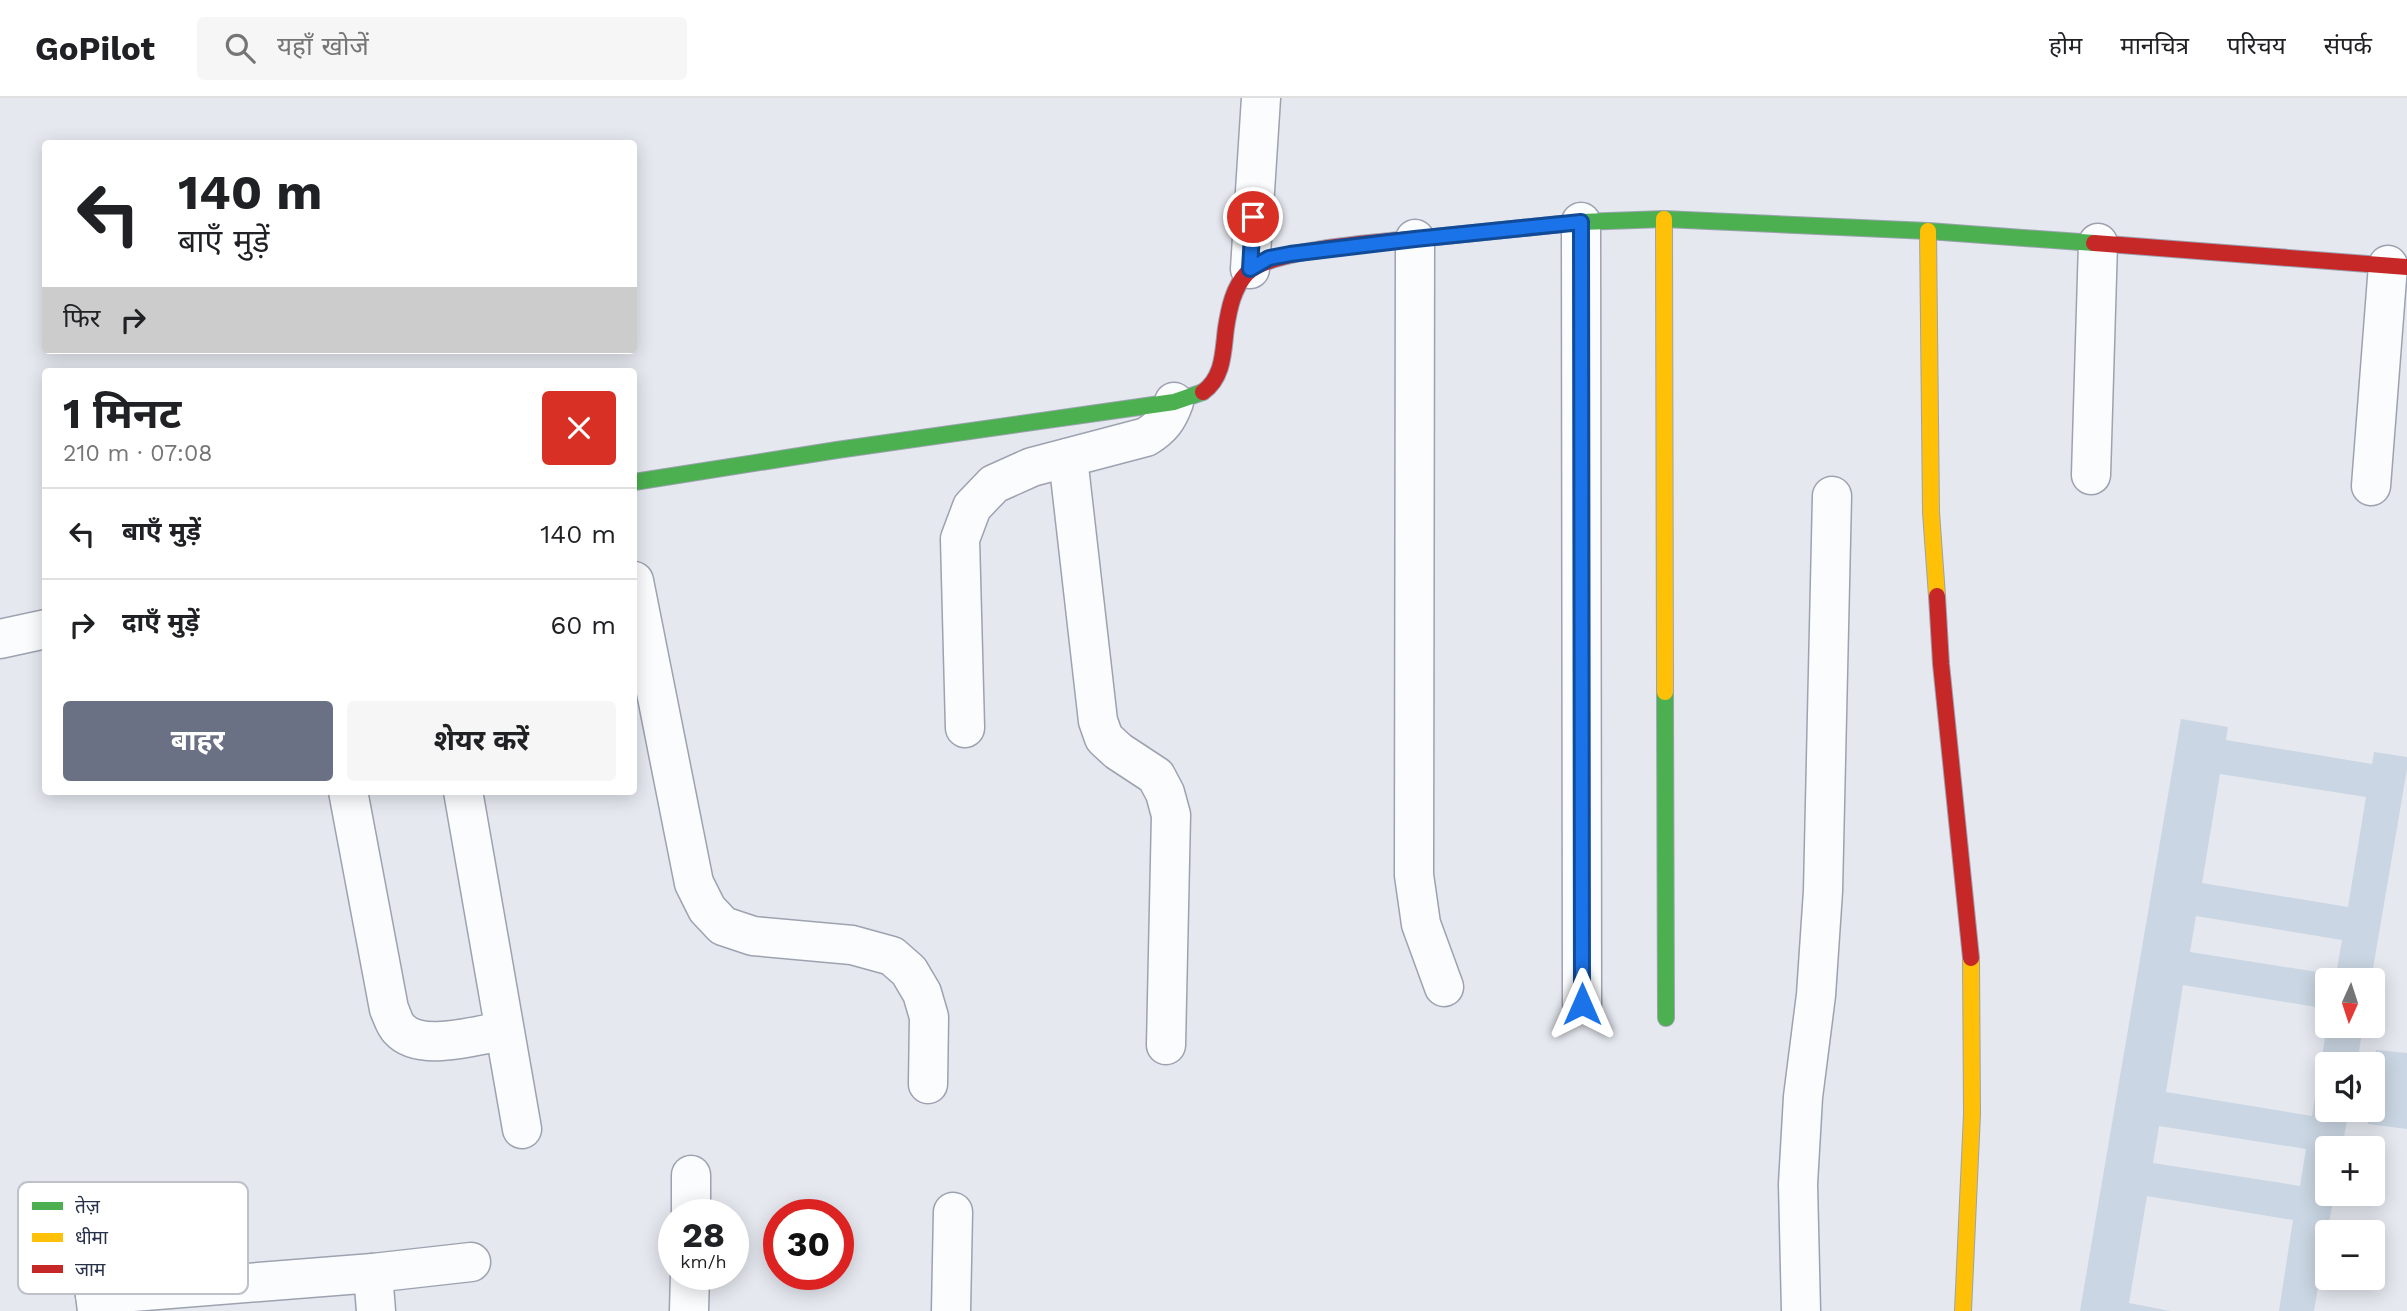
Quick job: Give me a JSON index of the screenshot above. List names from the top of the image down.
{
  "legend": ["तेज़", "धीमा", "जाम"],
  "north": "bottom",
  "page": {
    "header": "GoPilot",
    "search": "यहाँ खोजें",
    "nav": [
      "होम",
      "मानचित्र",
      "परिचय",
      "संपर्क"
    ],
    "turn": ["140 m", "बाएँ मुड़ें"],
    "then": "फिर",
    "heading": ["1 मिनट", "210 m · 07:08"],
    "list": [
      {
        "name": "बाएँ मुड़ें",
        "value": "140 m"
      },
      {
        "name": "दाएँ मुड़ें",
        "value": "60 m"
      }
    ],
    "buttons": ["बाहर", "शेयर करें"],
    "map_buttons": ["+", "−"],
    "speed": "28 km/h",
    "limit": "30"
  }
}
